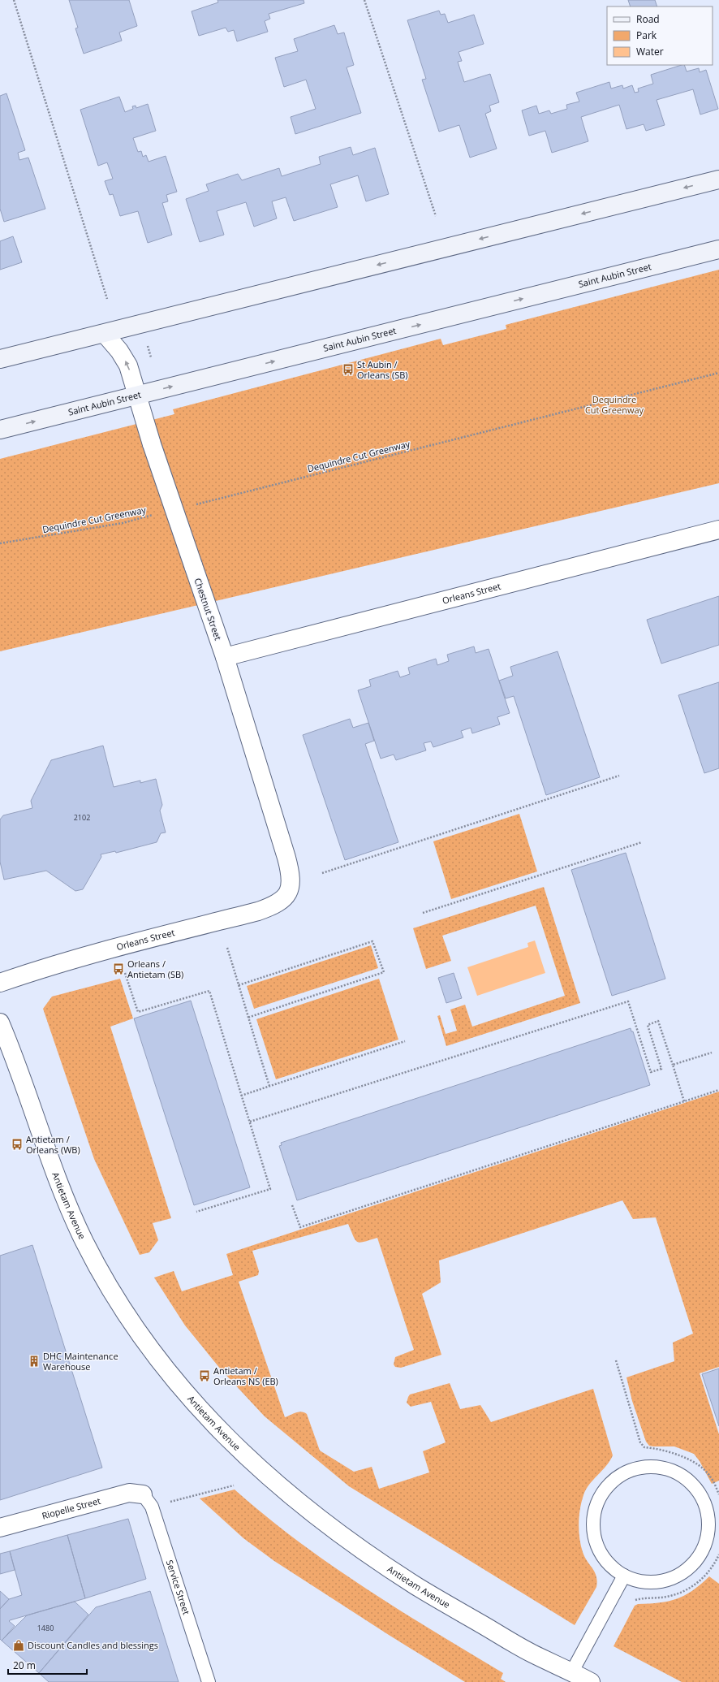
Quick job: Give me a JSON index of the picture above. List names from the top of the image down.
{
  "streets": {
    "main road": ["Saint Aubin Street"],
    "street": [
      "Orleans Street",
      "Chestnut Street",
      "Antietam Avenue",
      "Riopelle Street"
    ],
    "lane": ["Service Street"],
    "path": ["Dequindre Cut Greenway"]
  },
  "crossings": [
    ["Saint Aubin Street", "Chestnut Street"],
    ["Orleans Street", "Chestnut Street"],
    ["Riopelle Street", "Service Street"]
  ],
  "parks": ["Dequindre Cut Greenway"],
  "places": {
    "bus stop": [
      "St Aubin / Orleans (SB)",
      "Orleans / Antietam (SB)",
      "Antietam / Orleans (WB)",
      "Antietam / Orleans NS (EB)"
    ],
    "building": ["DHC Maintenance Warehouse"],
    "shop": ["Discount Candles and blessings"]
  },
  "house_numbers": ["2102", "1480"],
  "legend": ["Road", "Park", "Water"],
  "scale_bar": "20 m"
}
